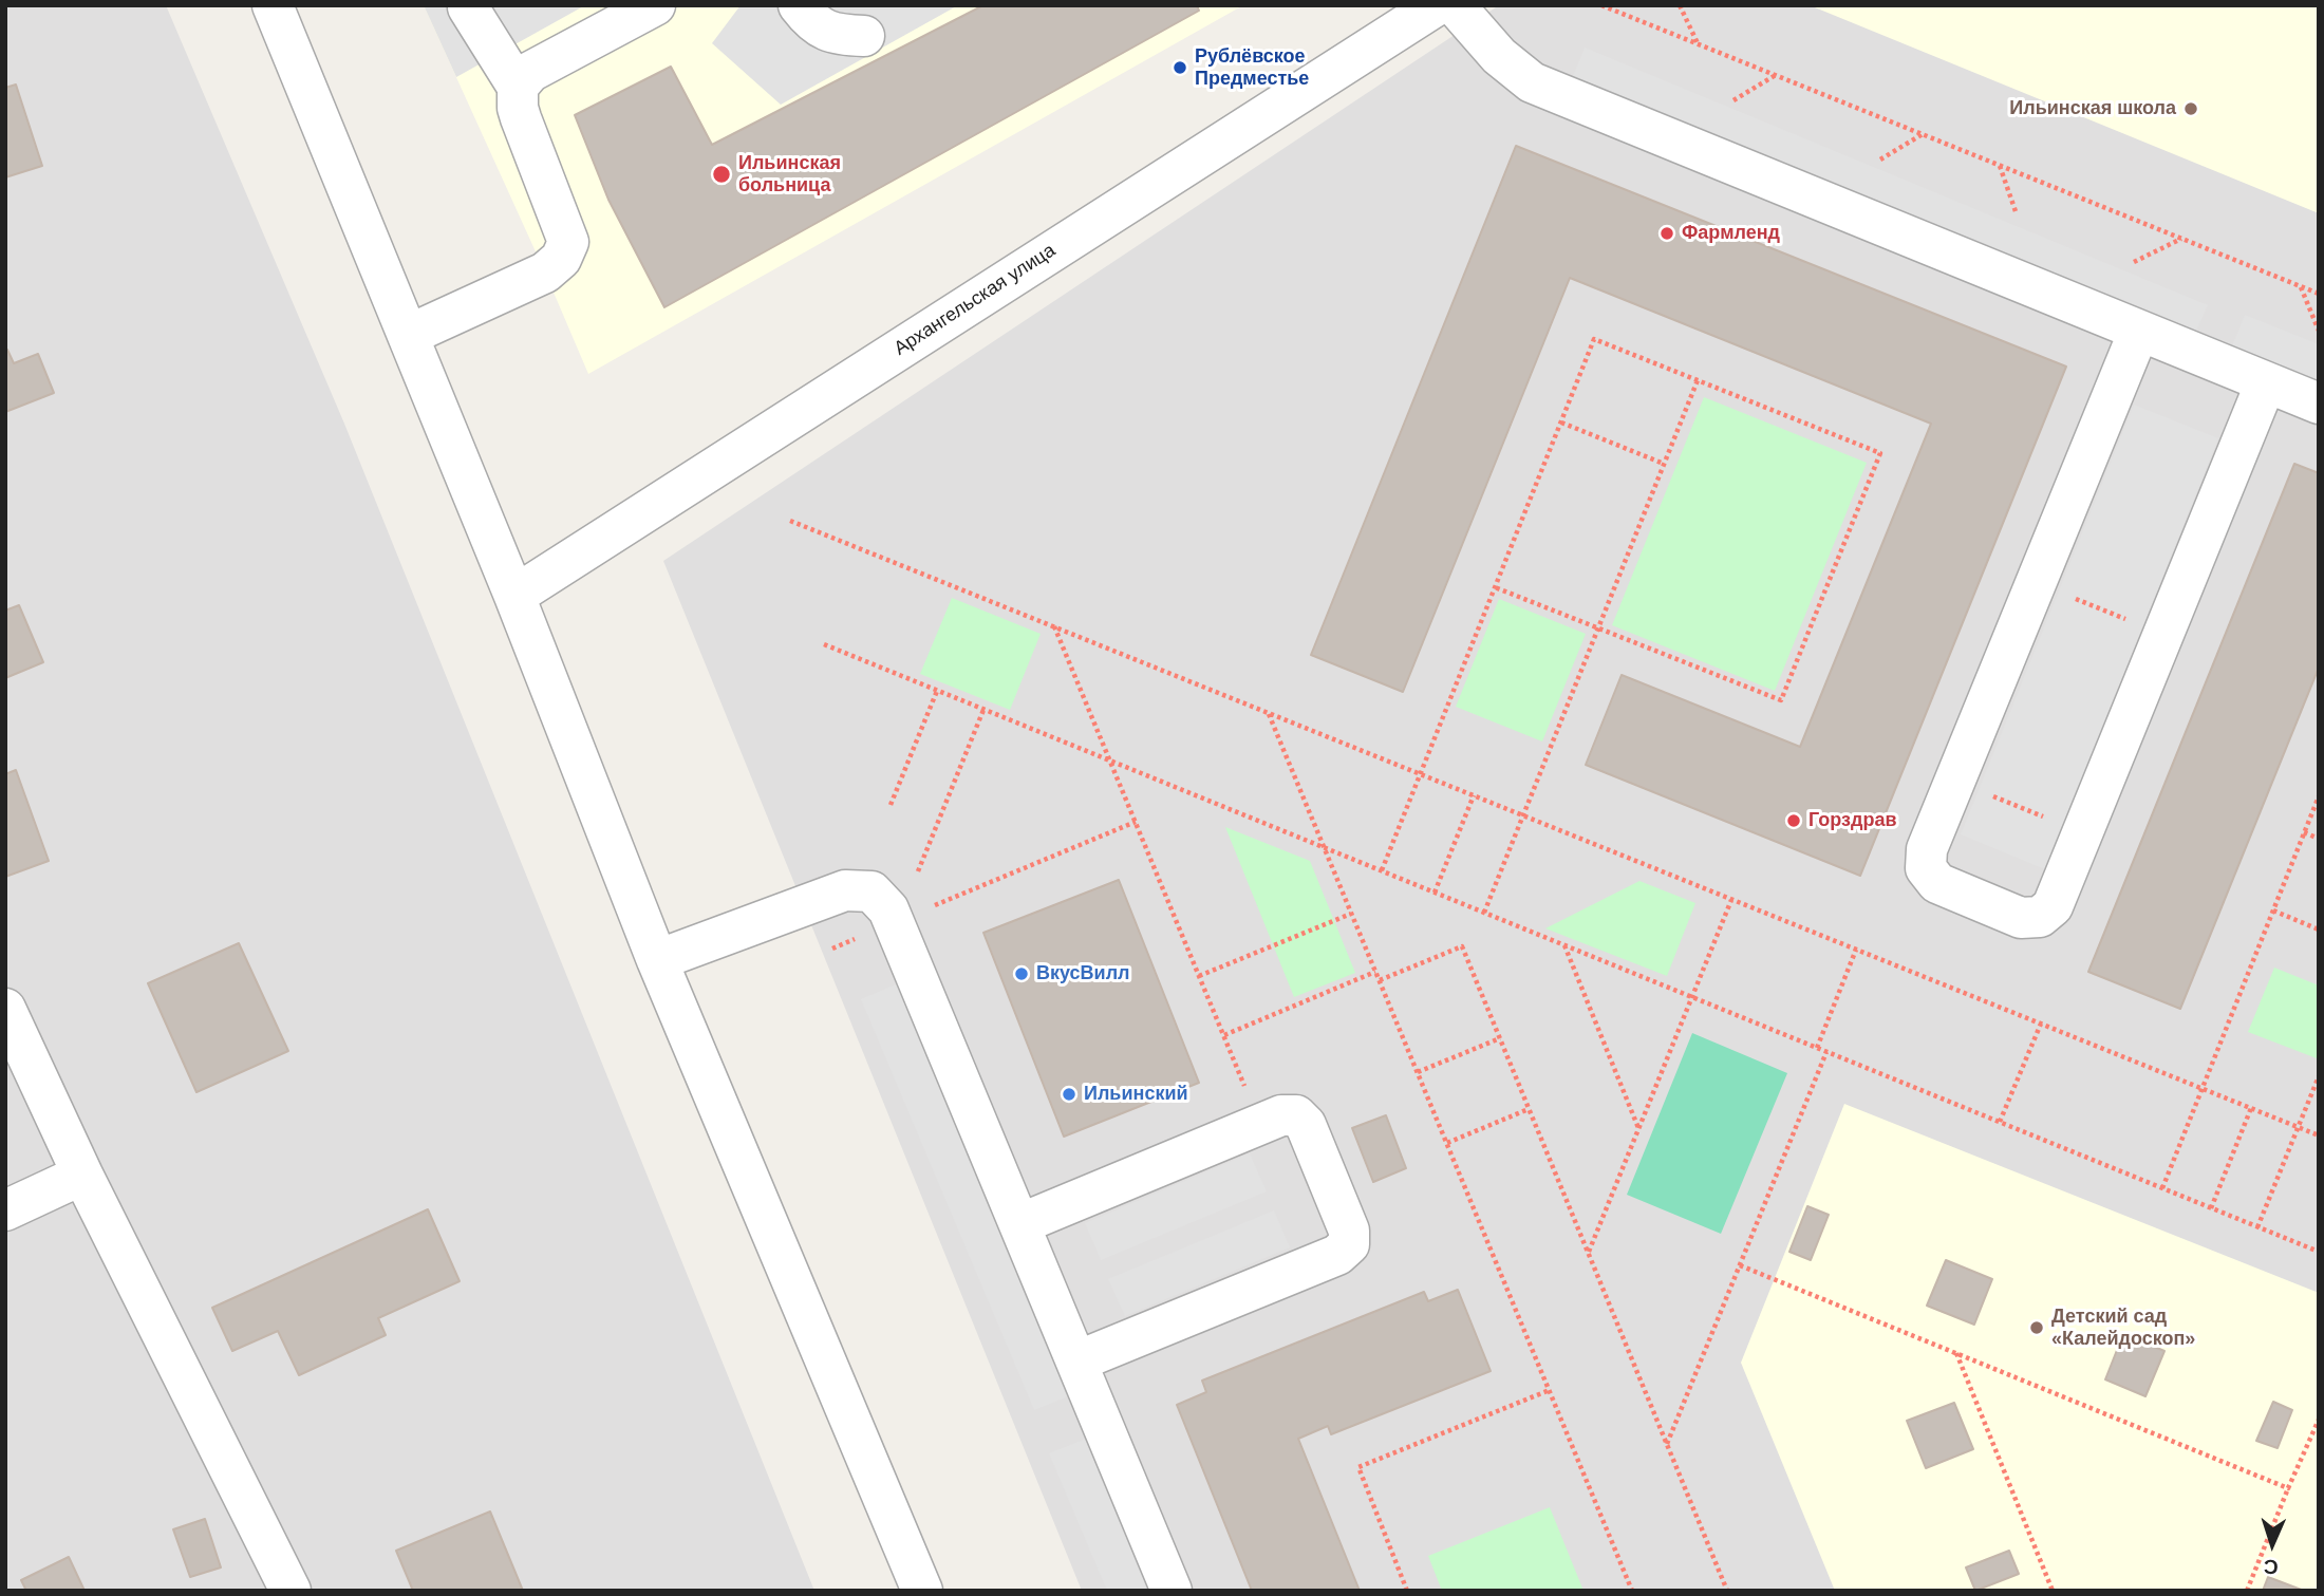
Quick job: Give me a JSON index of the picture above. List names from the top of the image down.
{
  "streets": {
    "street": ["Архангельская улица"]
  },
  "places": [
    "Рублёвское Предместье",
    "Ильинская школа",
    "Ильинская больница",
    "Фармленд",
    "Горздрав",
    "ВкусВилл",
    "Ильинский",
    "Детский сад «Калейдоскоп»"
  ],
  "north": "bottom"
}
